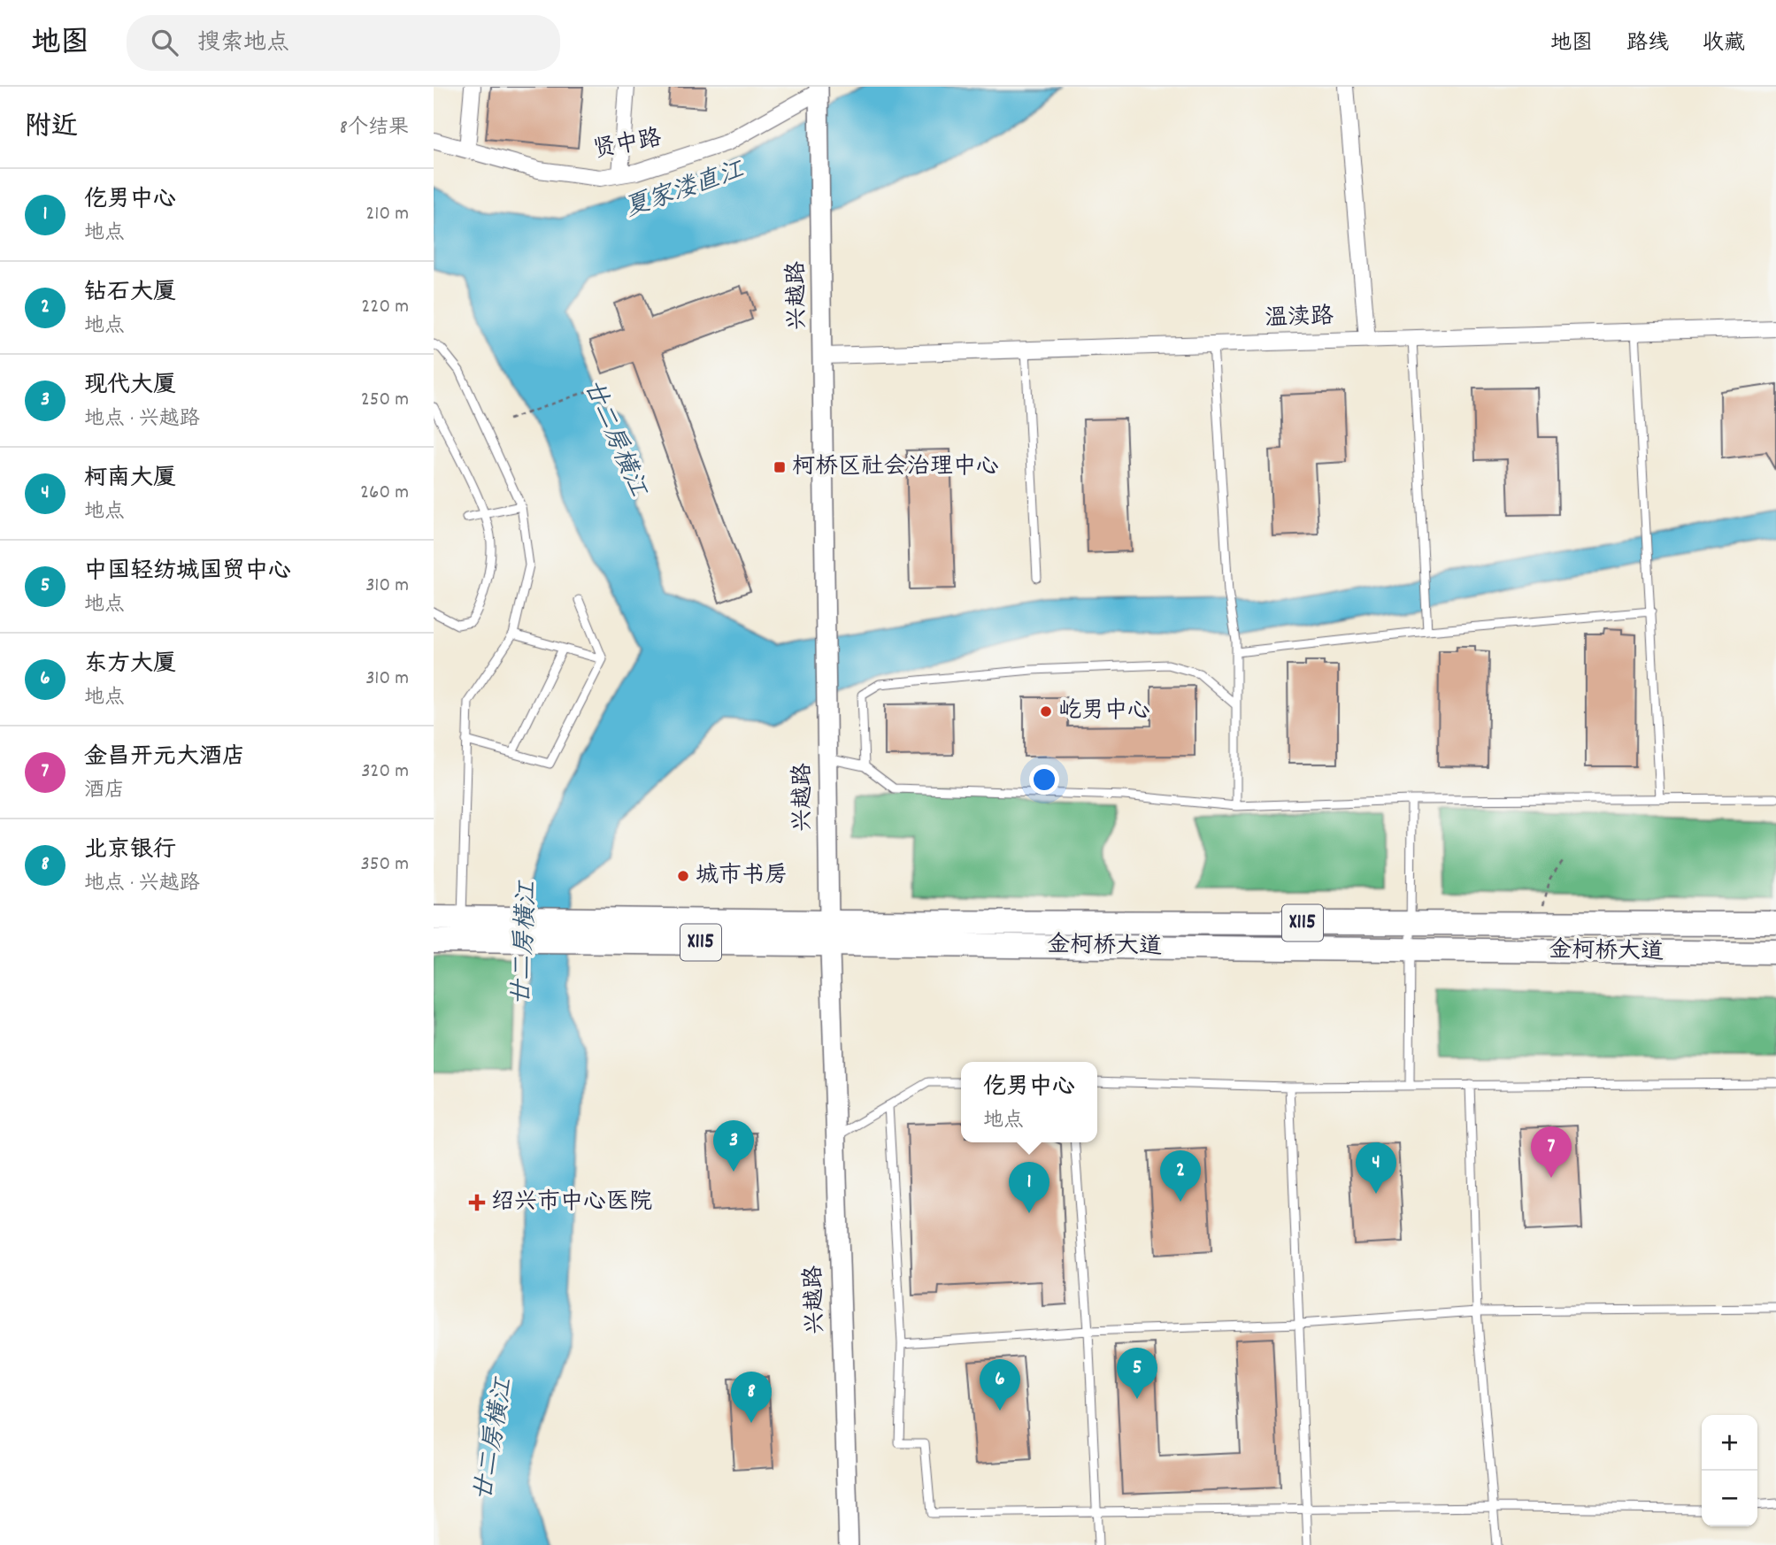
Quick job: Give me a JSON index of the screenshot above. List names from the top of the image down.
{
  "streets": {
    "main road": ["X115", "金柯桥大道"],
    "street": ["贤中路", "兴越路", "温渎路"]
  },
  "crossings": [
    ["贤中路", "兴越路"],
    ["兴越路", "温渎路"],
    ["兴越路", "金柯桥大道"]
  ],
  "water": ["夏家溇直江", "廿二房横江"],
  "places": {
    "transit": ["柯桥区社会治理中心"],
    "other": ["屹男中心", "城市书房"],
    "health": ["绍兴市中心医院"]
  },
  "page": {
    "header": "地图",
    "search": "搜索地点",
    "nav": ["地图", "路线", "收藏"],
    "heading": ["附近", "8个结果"],
    "list": [
      {
        "mark": "1",
        "name": "仡男中心",
        "note": "地点",
        "value": "210 m"
      },
      {
        "mark": "2",
        "name": "钻石大厦",
        "note": "地点",
        "value": "220 m"
      },
      {
        "mark": "3",
        "name": "现代大厦",
        "note": "地点 · 兴越路",
        "value": "250 m"
      },
      {
        "mark": "4",
        "name": "柯南大厦",
        "note": "地点",
        "value": "260 m"
      },
      {
        "mark": "5",
        "name": "中国轻纺城国贸中心",
        "note": "地点",
        "value": "310 m"
      },
      {
        "mark": "6",
        "name": "东方大厦",
        "note": "地点",
        "value": "310 m"
      },
      {
        "mark": "7",
        "name": "金昌开元大酒店",
        "note": "酒店",
        "value": "320 m"
      },
      {
        "mark": "8",
        "name": "北京银行",
        "note": "地点 · 兴越路",
        "value": "350 m"
      }
    ],
    "popup": ["仡男中心", "地点"],
    "pins": [
      "3",
      "7",
      "4",
      "2",
      "1",
      "5",
      "6",
      "8"
    ],
    "map_buttons": ["+", "−"]
  }
}
